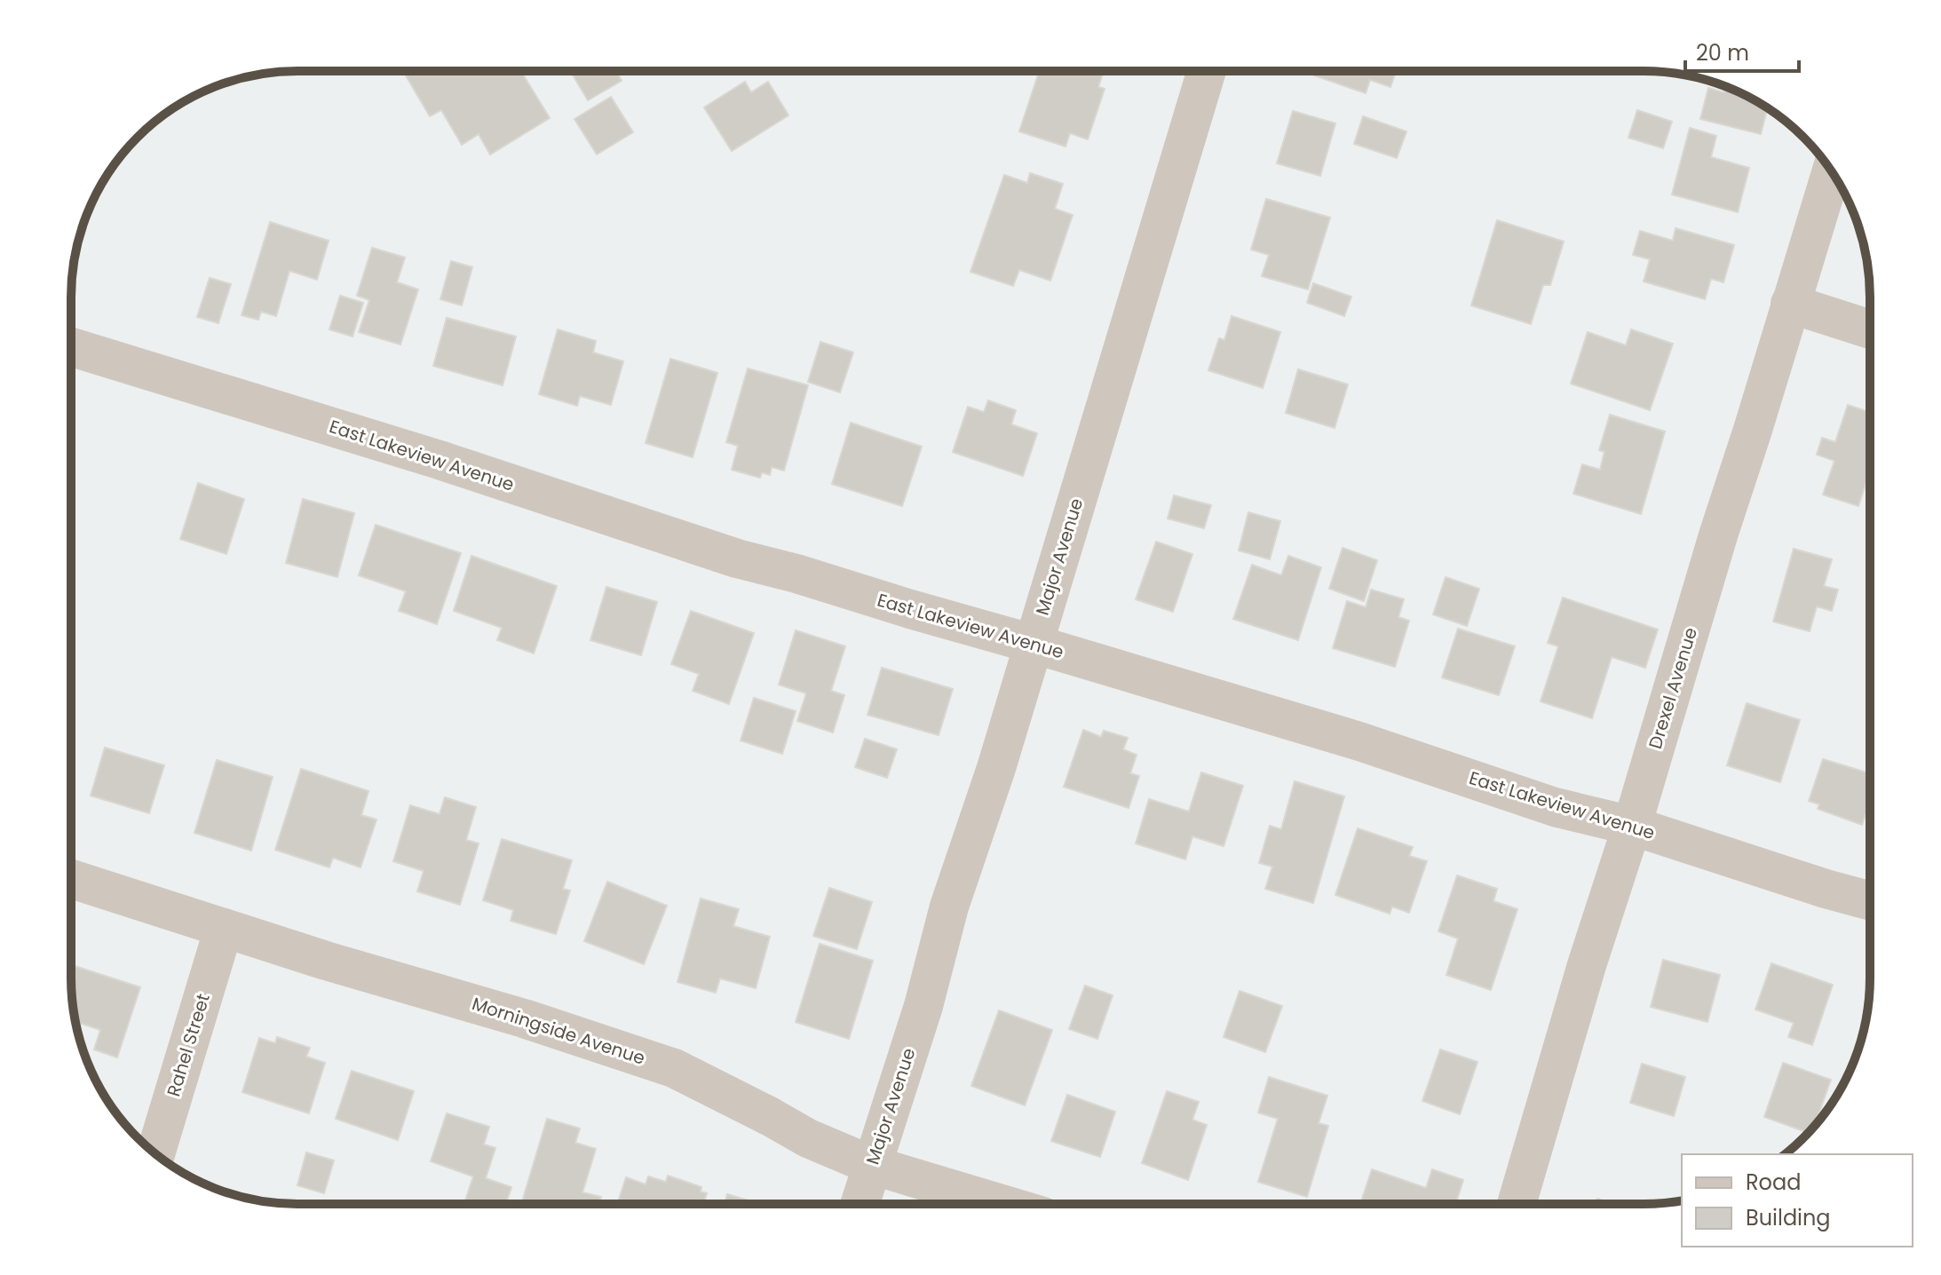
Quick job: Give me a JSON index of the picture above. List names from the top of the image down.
{
  "streets": {
    "street": [
      "East Lakeview Avenue",
      "Major Avenue",
      "Drexel Avenue",
      "Morningside Avenue",
      "Rahel Street"
    ]
  },
  "crossings": [
    ["East Lakeview Avenue", "Major Avenue"],
    ["East Lakeview Avenue", "Drexel Avenue"],
    ["Major Avenue", "Morningside Avenue"],
    ["Morningside Avenue", "Rahel Street"]
  ],
  "legend": ["Road", "Building"],
  "scale_bar": "20 m"
}
